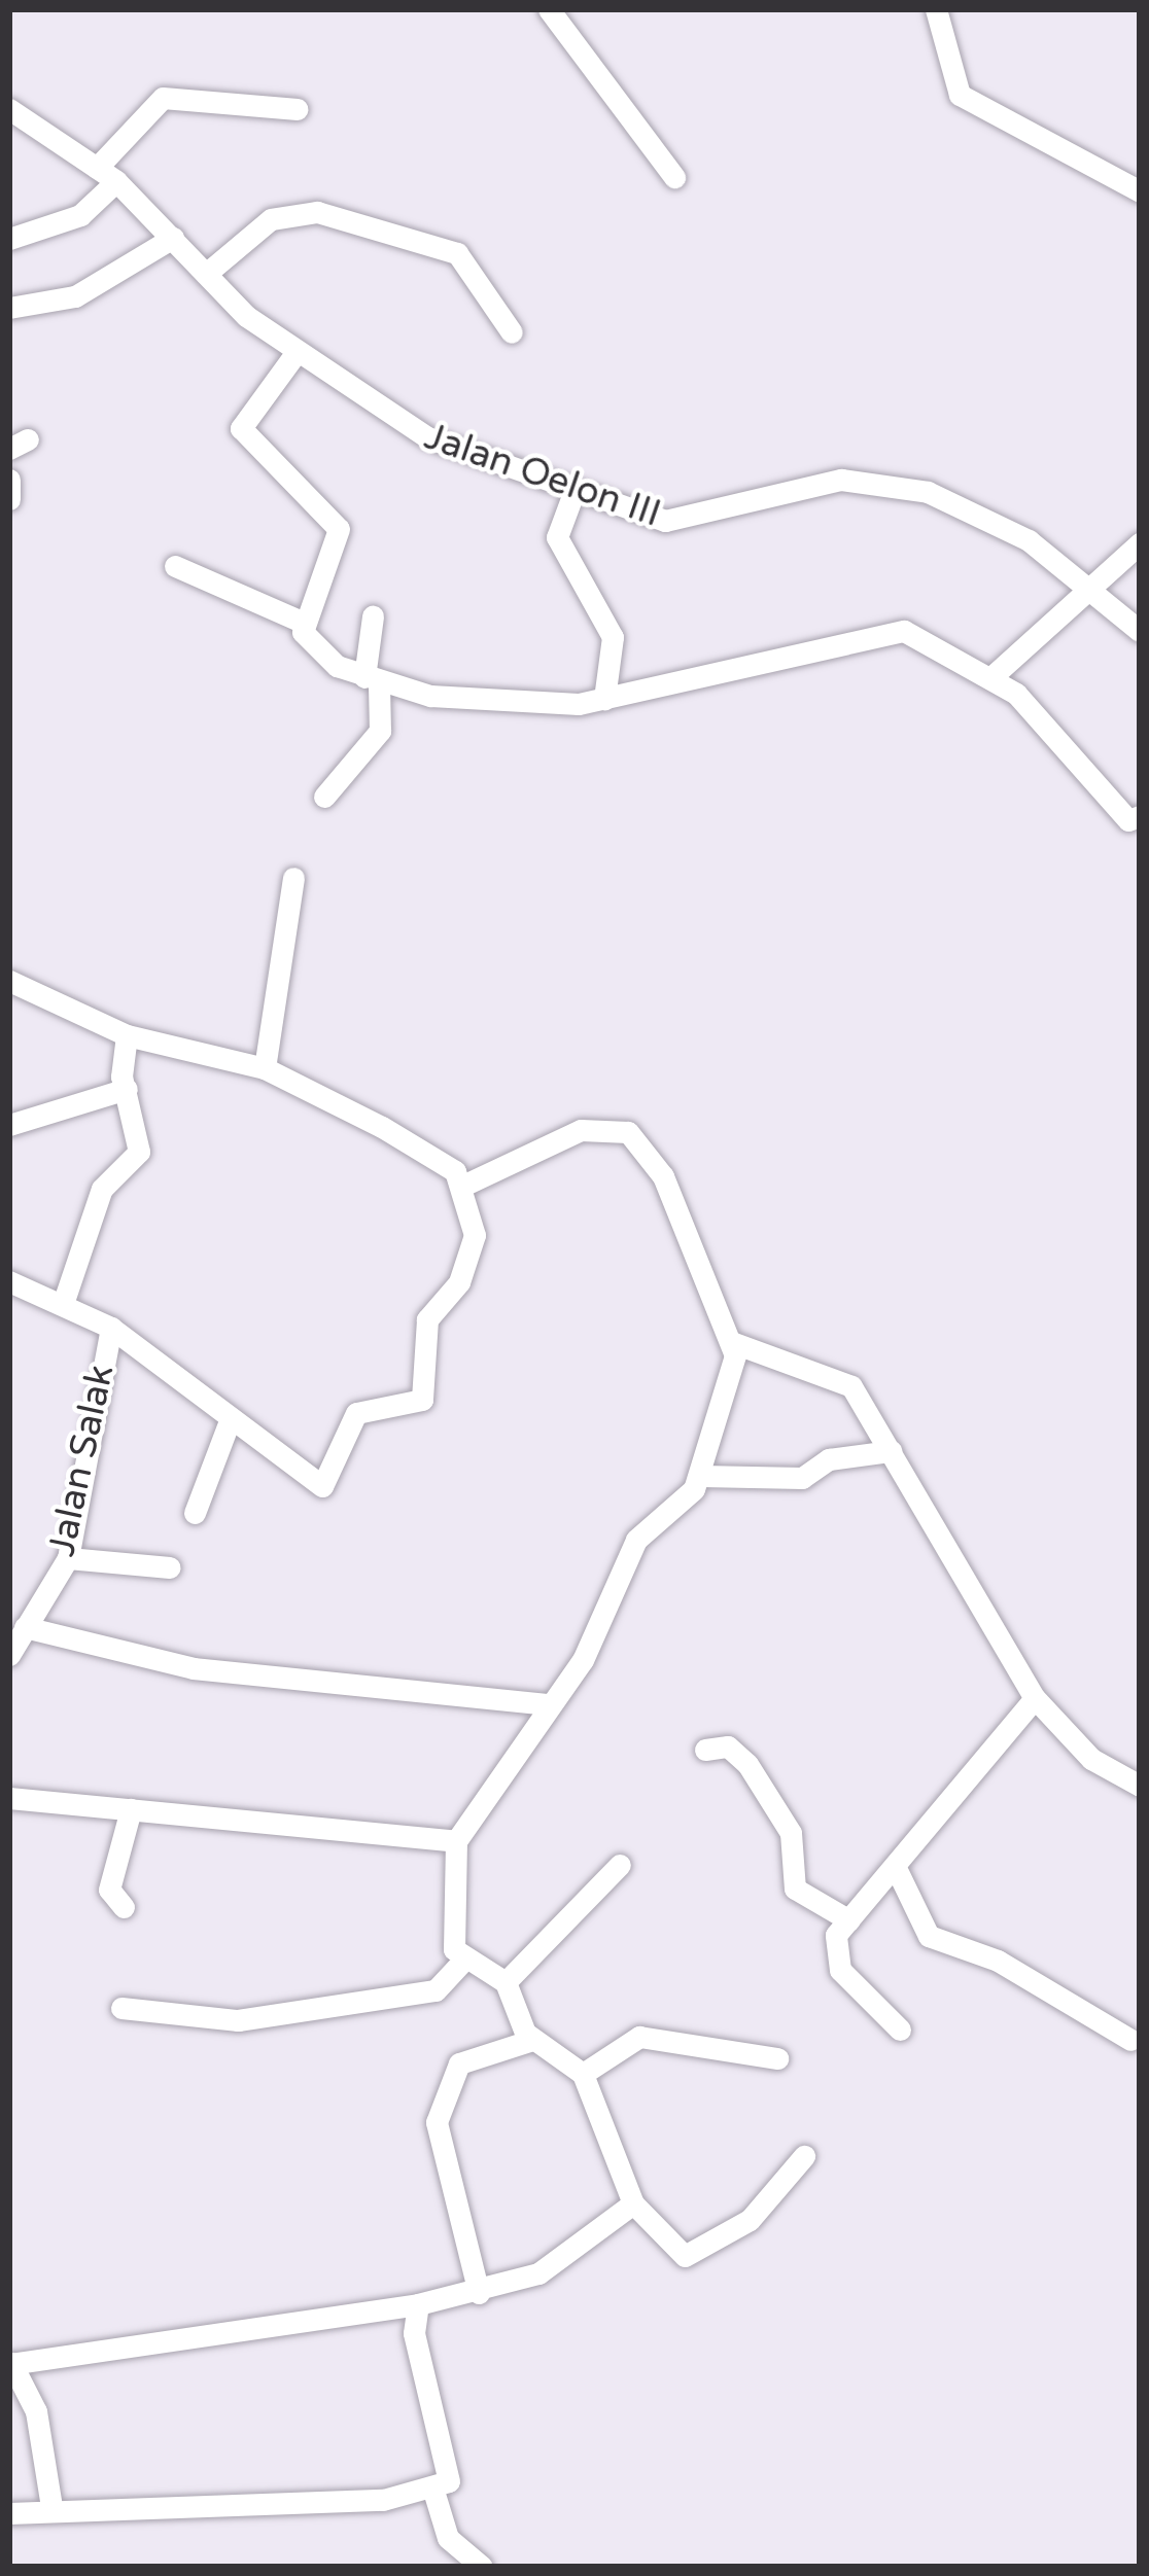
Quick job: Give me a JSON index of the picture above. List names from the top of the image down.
{
  "streets": {
    "street": ["Jalan Oelon III", "Jalan Salak"]
  }
}
